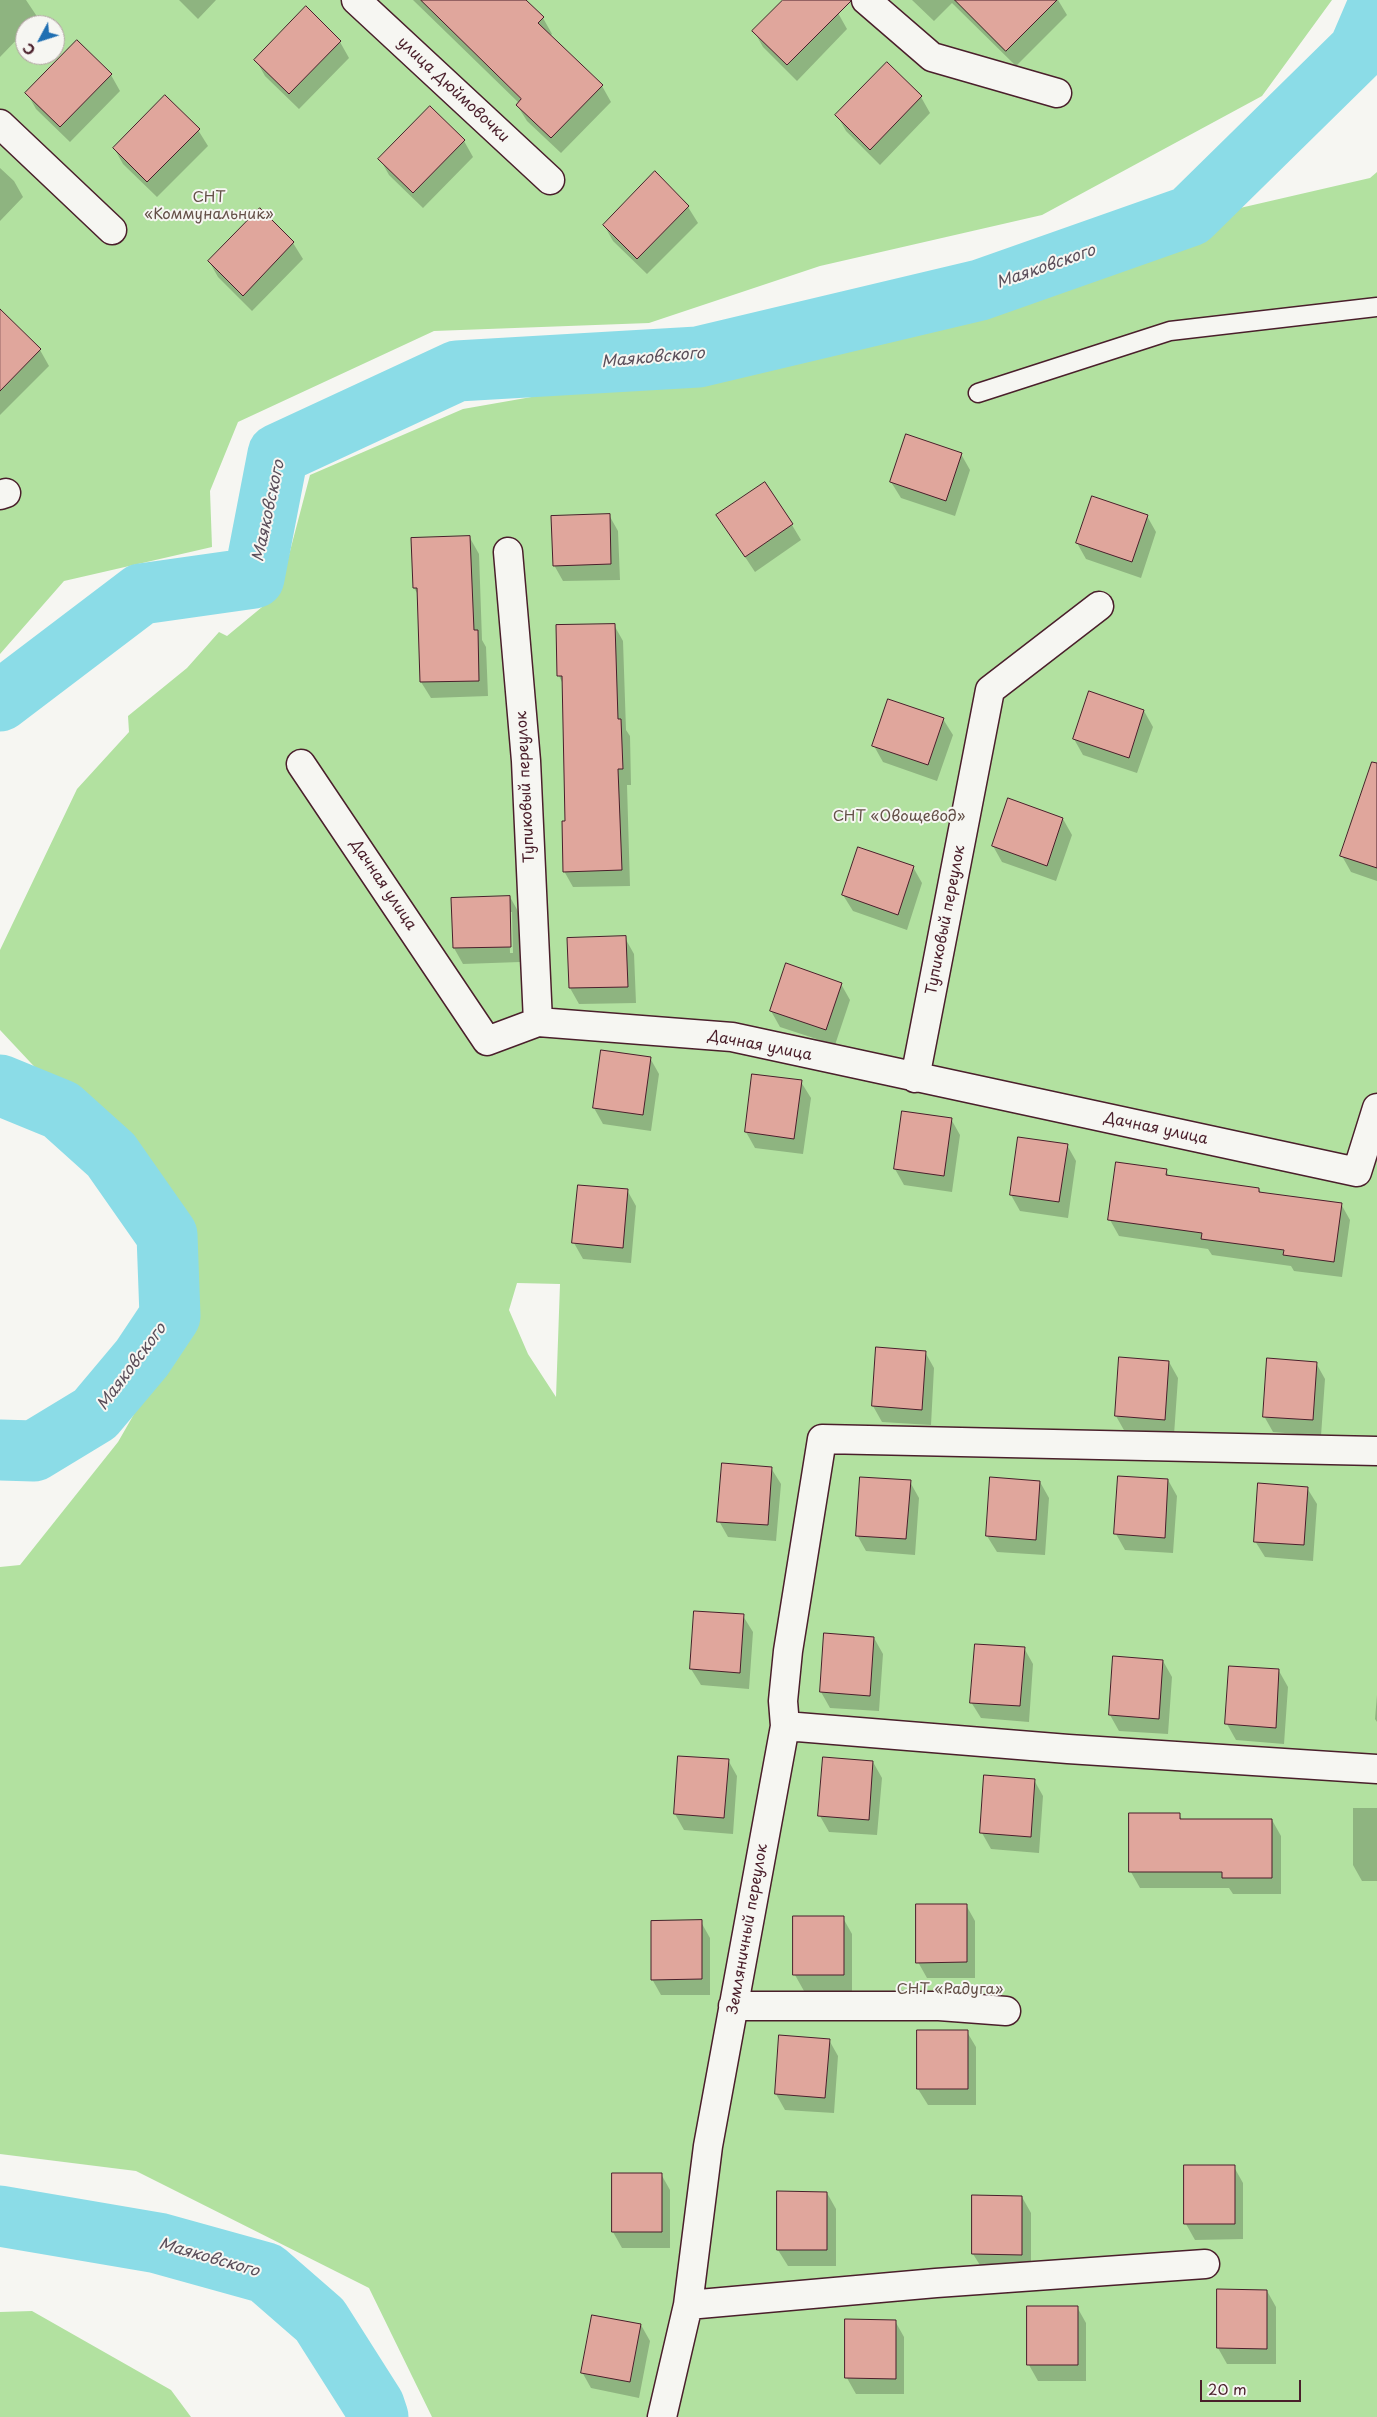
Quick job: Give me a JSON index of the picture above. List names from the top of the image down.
{
  "streets": {
    "street": [
      "улица Дюймовочки",
      "Тупиковый переулок",
      "Дачная улица",
      "Земляничный переулок"
    ]
  },
  "crossings": [
    ["Тупиковый переулок", "Дачная улица"]
  ],
  "water": ["Маяковского"],
  "parks": ["СНТ «Коммунальник»", "СНТ «Овощевод»", "СНТ «Радуга»"],
  "scale_bar": "20 m",
  "north": "bottom left"
}
